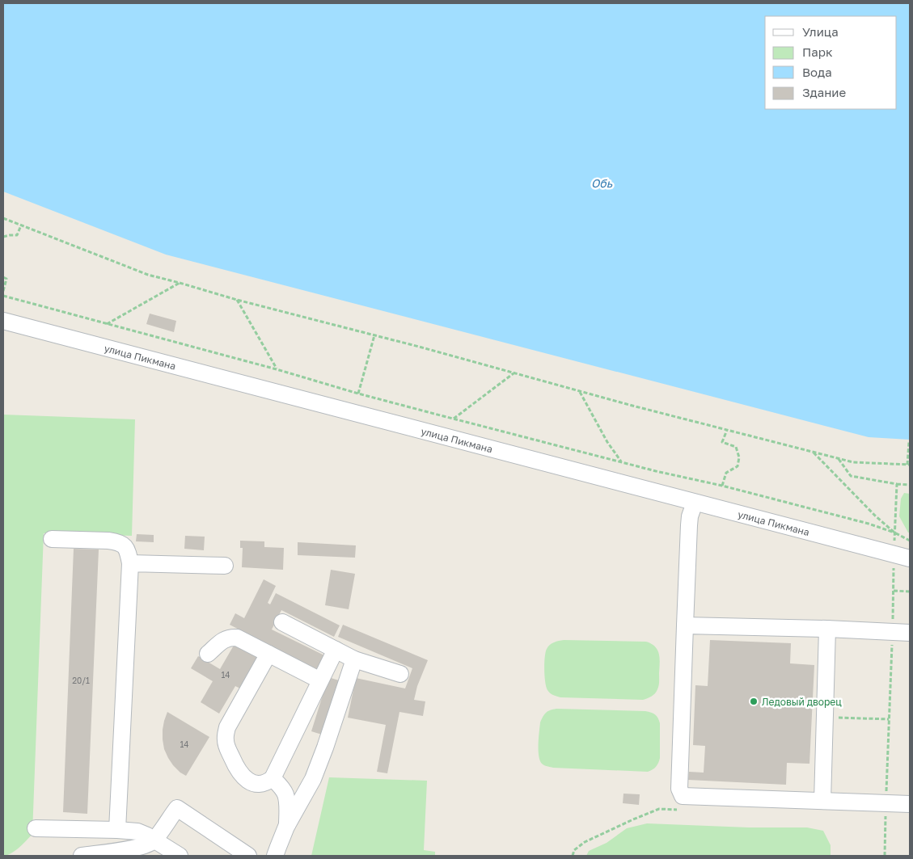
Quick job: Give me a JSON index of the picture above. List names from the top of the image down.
{
  "streets": {
    "street": ["улица Пикмана"]
  },
  "water": ["Обь"],
  "places": ["Ледовый дворец"],
  "house_numbers": ["14", "20/1", "14"],
  "legend": [
    "Улица",
    "Парк",
    "Вода",
    "Здание"
  ]
}
